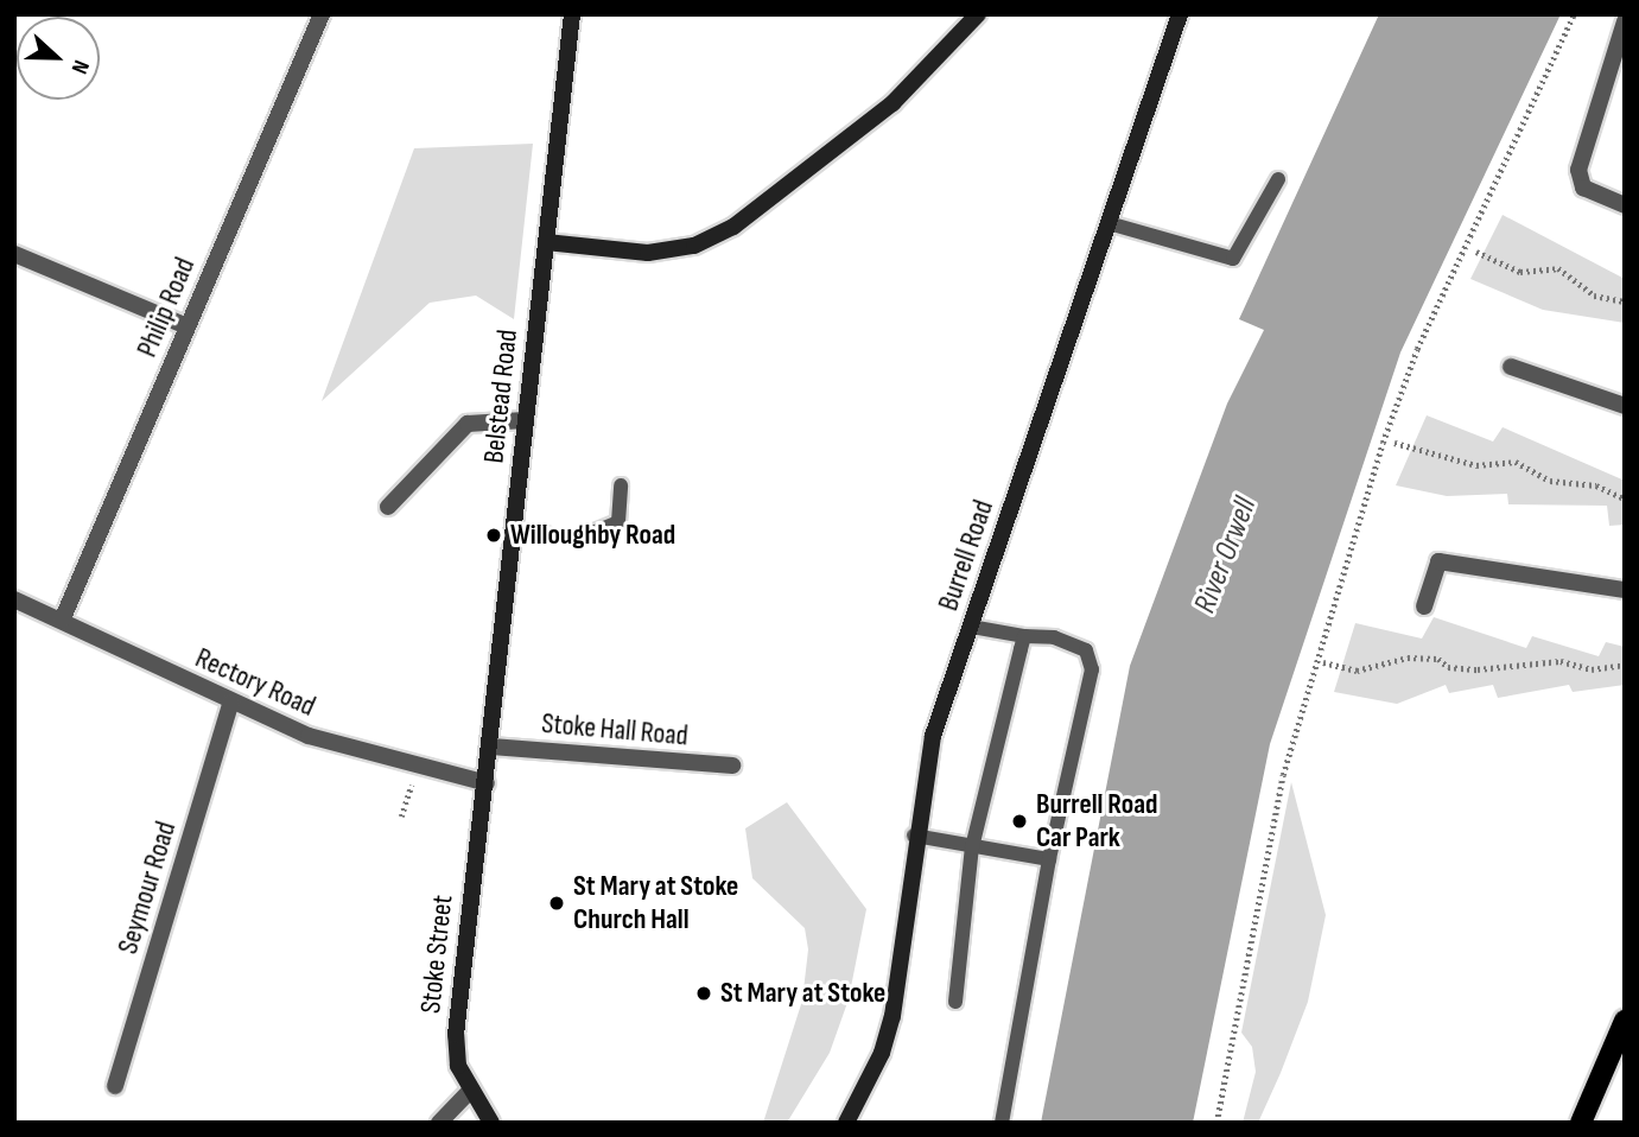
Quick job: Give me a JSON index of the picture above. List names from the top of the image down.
{
  "streets": {
    "street": [
      "Philip Road",
      "Belstead Road",
      "Burrell Road",
      "Rectory Road",
      "Stoke Hall Road",
      "Seymour Road",
      "Stoke Street"
    ]
  },
  "crossings": [
    ["Philip Road", "Rectory Road"],
    ["Belstead Road", "Rectory Road"],
    ["Belstead Road", "Stoke Hall Road"],
    ["Belstead Road", "Stoke Street"],
    ["Rectory Road", "Seymour Road"],
    ["Rectory Road", "Stoke Street"]
  ],
  "water": ["River Orwell"],
  "places": [
    "Willoughby Road",
    "Burrell Road Car Park",
    "St Mary at Stoke Church Hall",
    "St Mary at Stoke"
  ],
  "north": "right"
}
